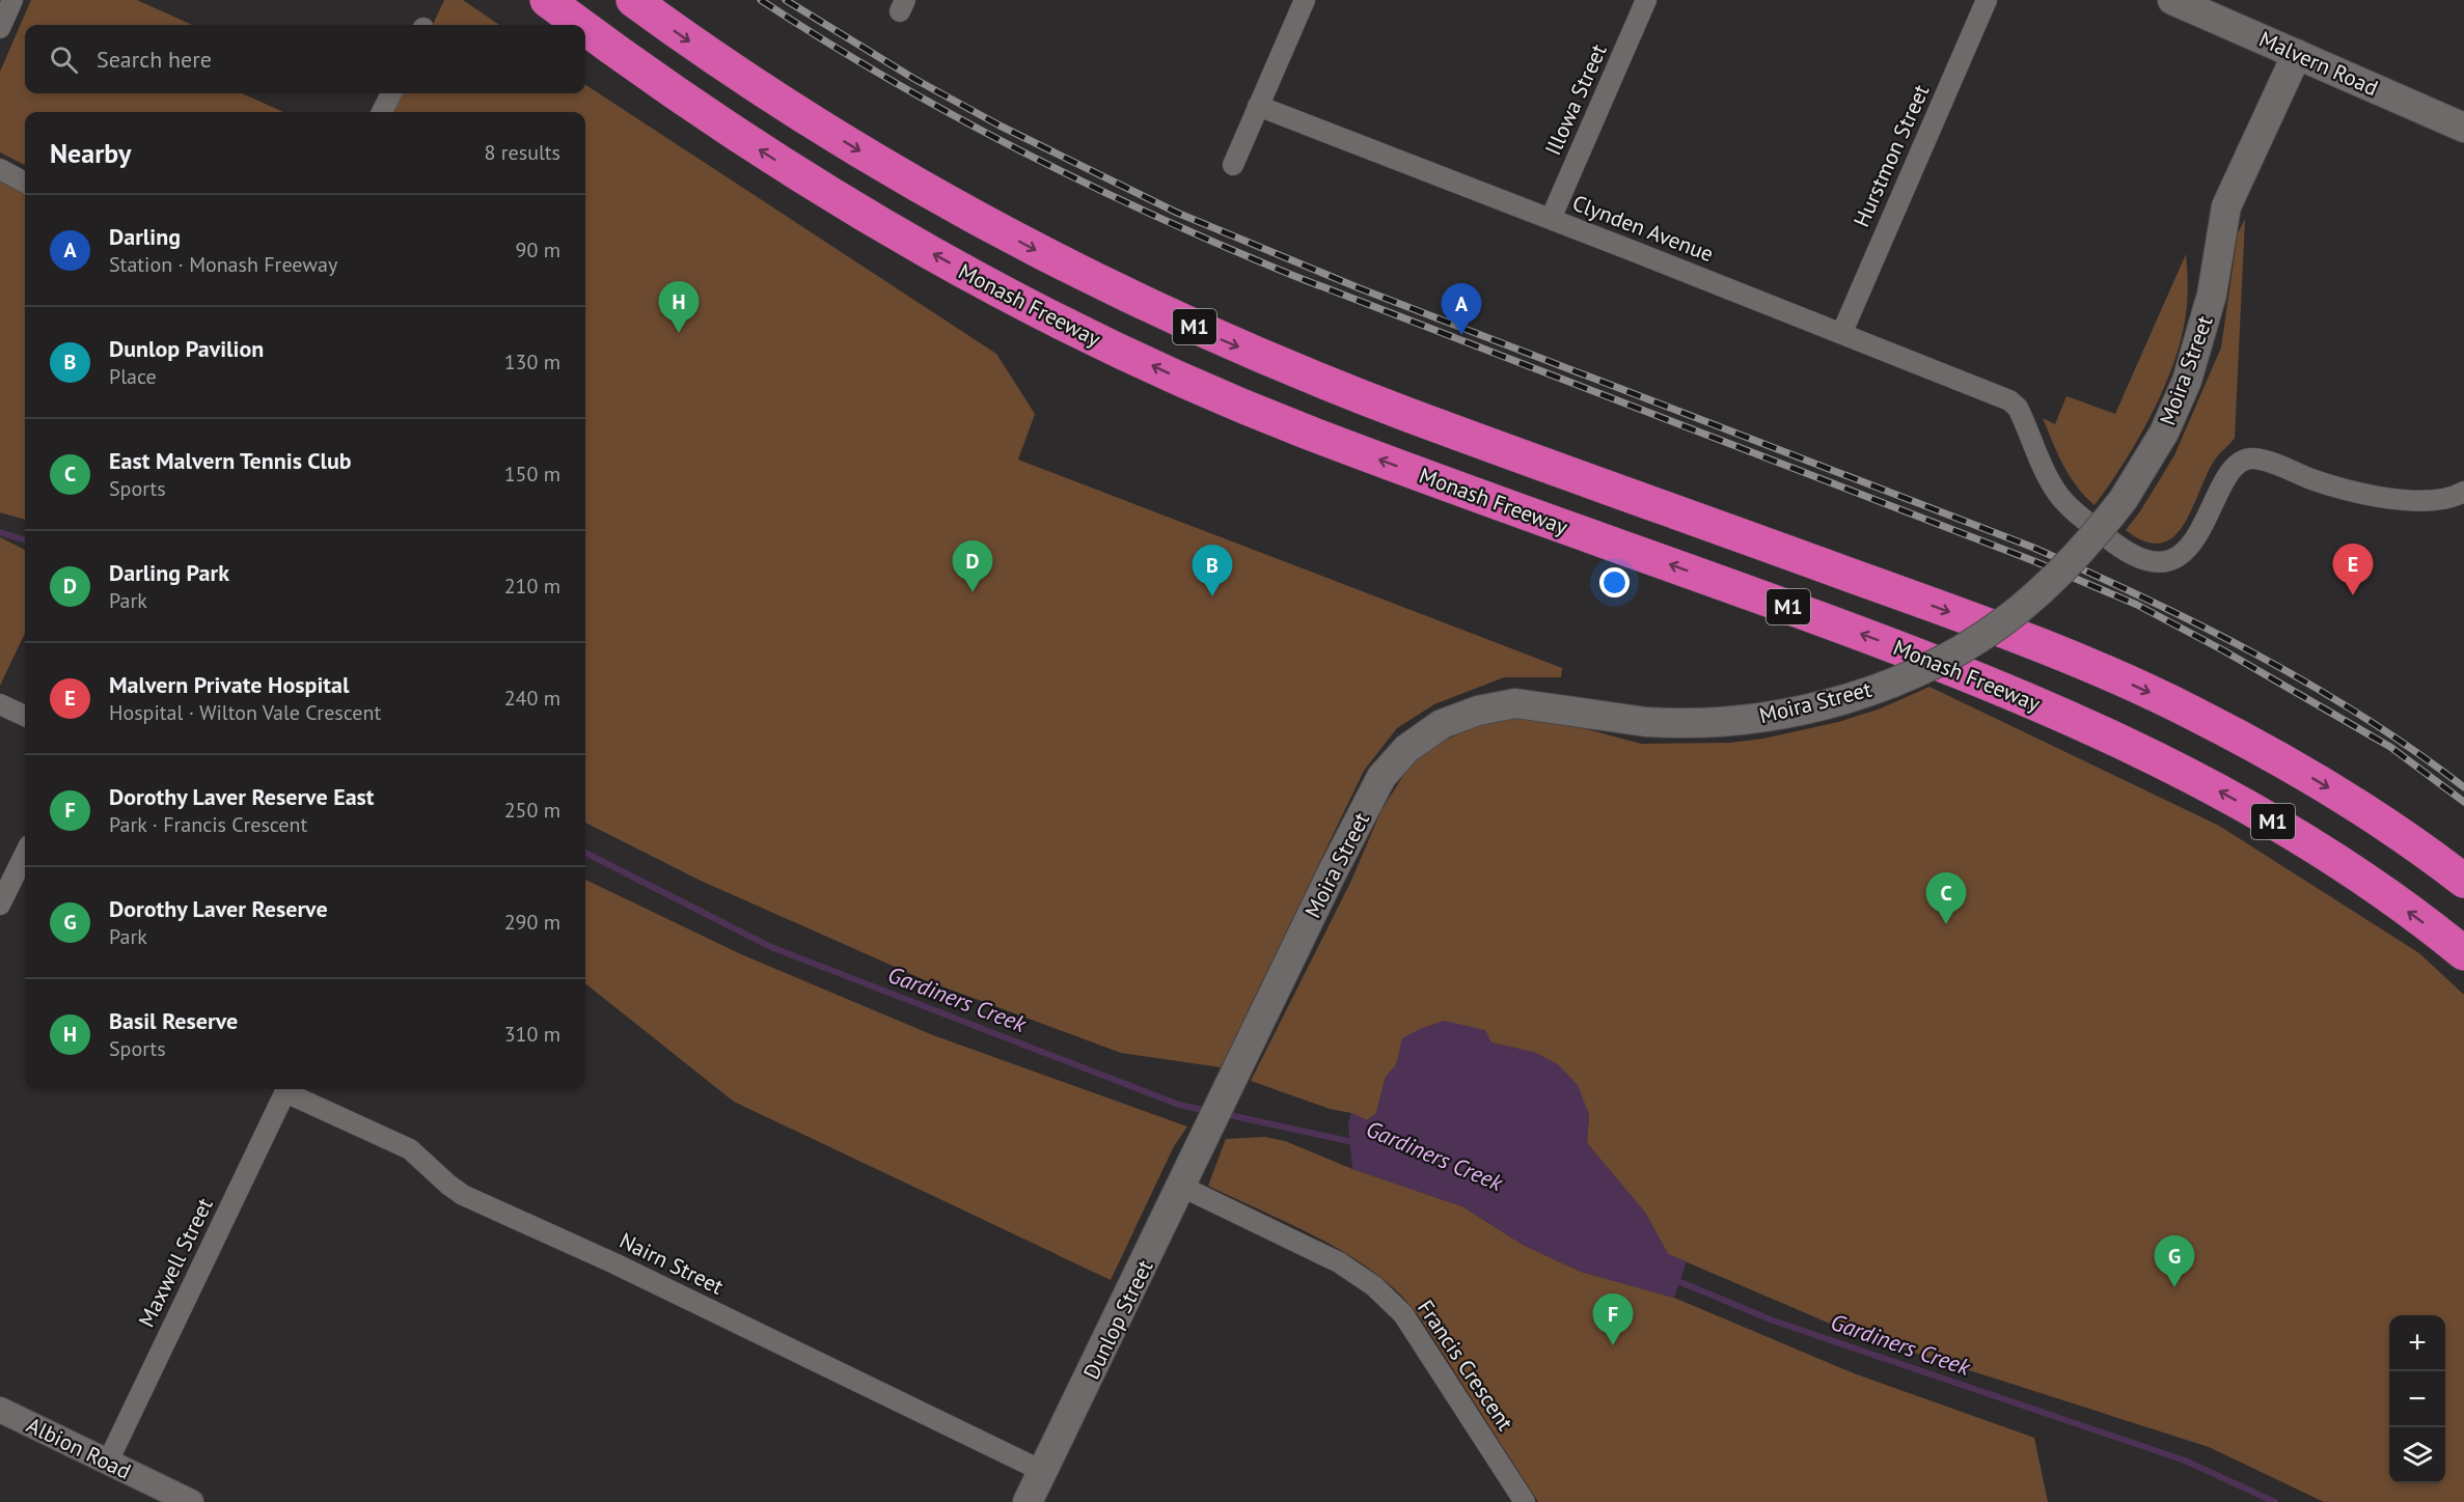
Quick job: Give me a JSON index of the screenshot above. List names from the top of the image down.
{
  "streets": {
    "highway": ["Monash Freeway", "M1"],
    "main road": ["Malvern Road", "Moira Street", "Dunlop Street"],
    "street": [
      "Illowa Street",
      "Hurstmon Street",
      "Clynden Avenue",
      "Maxwell Street",
      "Nairn Street",
      "Francis Crescent",
      "Albion Road"
    ]
  },
  "crossings": [
    ["Malvern Road", "Moira Street"],
    ["Illowa Street", "Clynden Avenue"],
    ["Hurstmon Street", "Clynden Avenue"],
    ["Moira Street", "Dunlop Street"],
    ["Maxwell Street", "Albion Road"],
    ["Nairn Street", "Dunlop Street"],
    ["Dunlop Street", "Francis Crescent"]
  ],
  "water": ["Gardiners Creek"],
  "page": {
    "search": "Search here",
    "heading": ["Nearby", "8 results"],
    "list": [
      {
        "mark": "A",
        "name": "Darling",
        "note": "Station · Monash Freeway",
        "value": "90 m"
      },
      {
        "mark": "B",
        "name": "Dunlop Pavilion",
        "note": "Place",
        "value": "130 m"
      },
      {
        "mark": "C",
        "name": "East Malvern Tennis Club",
        "note": "Sports",
        "value": "150 m"
      },
      {
        "mark": "D",
        "name": "Darling Park",
        "note": "Park",
        "value": "210 m"
      },
      {
        "mark": "E",
        "name": "Malvern Private Hospital",
        "note": "Hospital · Wilton Vale Crescent",
        "value": "240 m"
      },
      {
        "mark": "F",
        "name": "Dorothy Laver Reserve East",
        "note": "Park · Francis Crescent",
        "value": "250 m"
      },
      {
        "mark": "G",
        "name": "Dorothy Laver Reserve",
        "note": "Park",
        "value": "290 m"
      },
      {
        "mark": "H",
        "name": "Basil Reserve",
        "note": "Sports",
        "value": "310 m"
      }
    ],
    "pins": [
      "H",
      "A",
      "D",
      "E",
      "B",
      "C",
      "G",
      "F"
    ],
    "map_buttons": ["+", "−"]
  }
}
